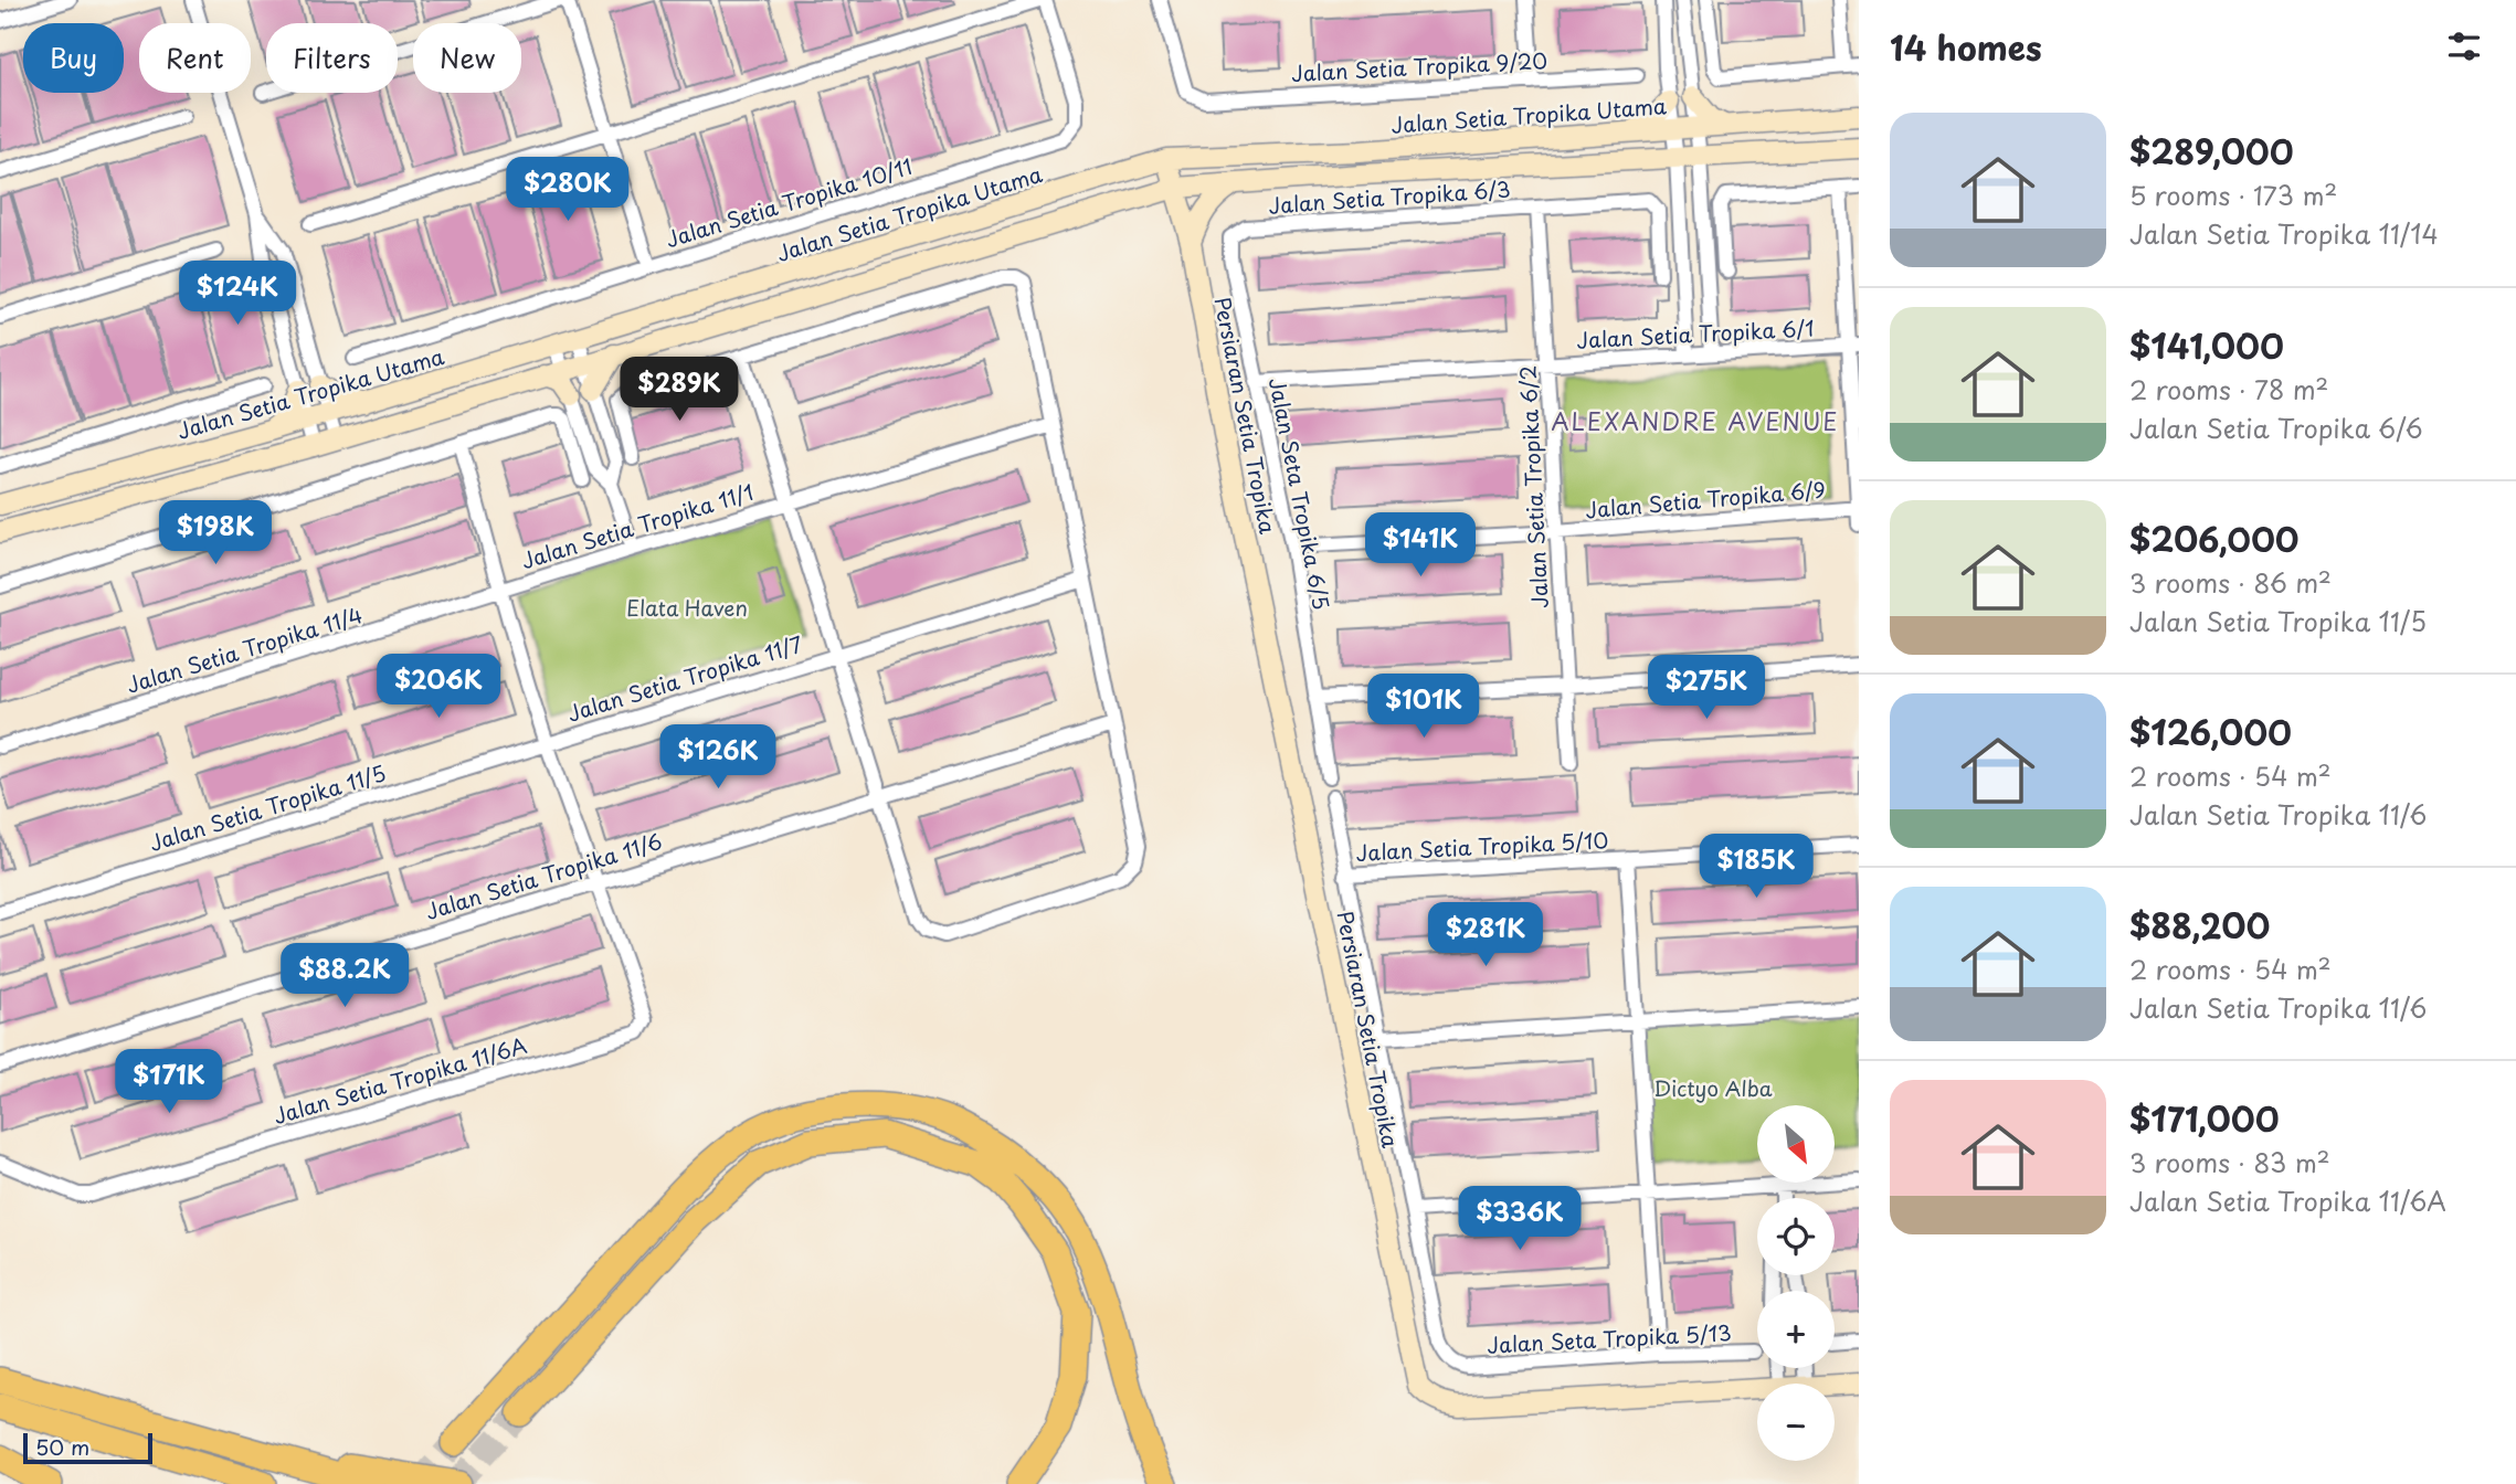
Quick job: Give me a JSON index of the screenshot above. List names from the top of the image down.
{
  "streets": {
    "main road": ["Jalan Setia Tropika Utama", "Persiaran Setia Tropika"],
    "street": [
      "Jalan Setia Tropika 9/20",
      "Jalan Setia Tropika 6/3",
      "Jalan Setia Tropika 10/11",
      "Jalan Setia Tropika 6/1",
      "Jalan Setia Tropika 6/2",
      "Jalan Seta Tropika 6/5",
      "Jalan Setia Tropika 6/9",
      "Jalan Setia Tropika 11/1",
      "Jalan Setia Tropika 11/4",
      "Jalan Setia Tropika 11/7",
      "Jalan Setia Tropika 11/5",
      "Jalan Setia Tropika 5/10",
      "Jalan Setia Tropika 11/6",
      "Jalan Setia Tropika 11/6A",
      "Jalan Seta Tropika 5/13"
    ]
  },
  "crossings": [
    ["Jalan Setia Tropika 6/3", "Jalan Setia Tropika 6/2"],
    ["Jalan Setia Tropika 6/3", "Jalan Seta Tropika 6/5"],
    ["Jalan Setia Tropika 6/1", "Jalan Setia Tropika 6/2"],
    ["Jalan Setia Tropika 6/1", "Jalan Seta Tropika 6/5"],
    ["Jalan Setia Tropika 6/2", "Jalan Setia Tropika 6/9"],
    ["Jalan Seta Tropika 6/5", "Jalan Setia Tropika 6/9"],
    ["Jalan Setia Tropika 11/1", "Jalan Setia Tropika 11/4"],
    ["Jalan Setia Tropika 11/7", "Jalan Setia Tropika 11/5"],
    ["Jalan Setia Tropika 11/6", "Jalan Setia Tropika 11/6A"]
  ],
  "districts": ["ALEXANDRE AVENUE"],
  "parks": ["Elata Haven", "Dictyo Alba"],
  "scale_bar": "50 m",
  "north": "bottom right",
  "page": {
    "heading": "14 homes",
    "chip": [
      "Buy",
      "Rent",
      "Filters",
      "New"
    ],
    "list": [
      {
        "name": "$289,000",
        "note": "5 rooms · 173 m² · Jalan Setia Tropika 11/14"
      },
      {
        "name": "$141,000",
        "note": "2 rooms · 78 m² · Jalan Setia Tropika 6/6"
      },
      {
        "name": "$206,000",
        "note": "3 rooms · 86 m² · Jalan Setia Tropika 11/5"
      },
      {
        "name": "$126,000",
        "note": "2 rooms · 54 m² · Jalan Setia Tropika 11/6"
      },
      {
        "name": "$88,200",
        "note": "2 rooms · 54 m² · Jalan Setia Tropika 11/6"
      },
      {
        "name": "$171,000",
        "note": "3 rooms · 83 m² · Jalan Setia Tropika 11/6A"
      }
    ],
    "price": [
      "$280K",
      "$124K",
      "$289K",
      "$198K",
      "$141K",
      "$206K",
      "$275K",
      "$101K",
      "$126K",
      "$185K",
      "$281K",
      "$88.2K",
      "$171K",
      "$336K"
    ],
    "map_buttons": ["+", "−"],
    "scale": "50 m"
  }
}
